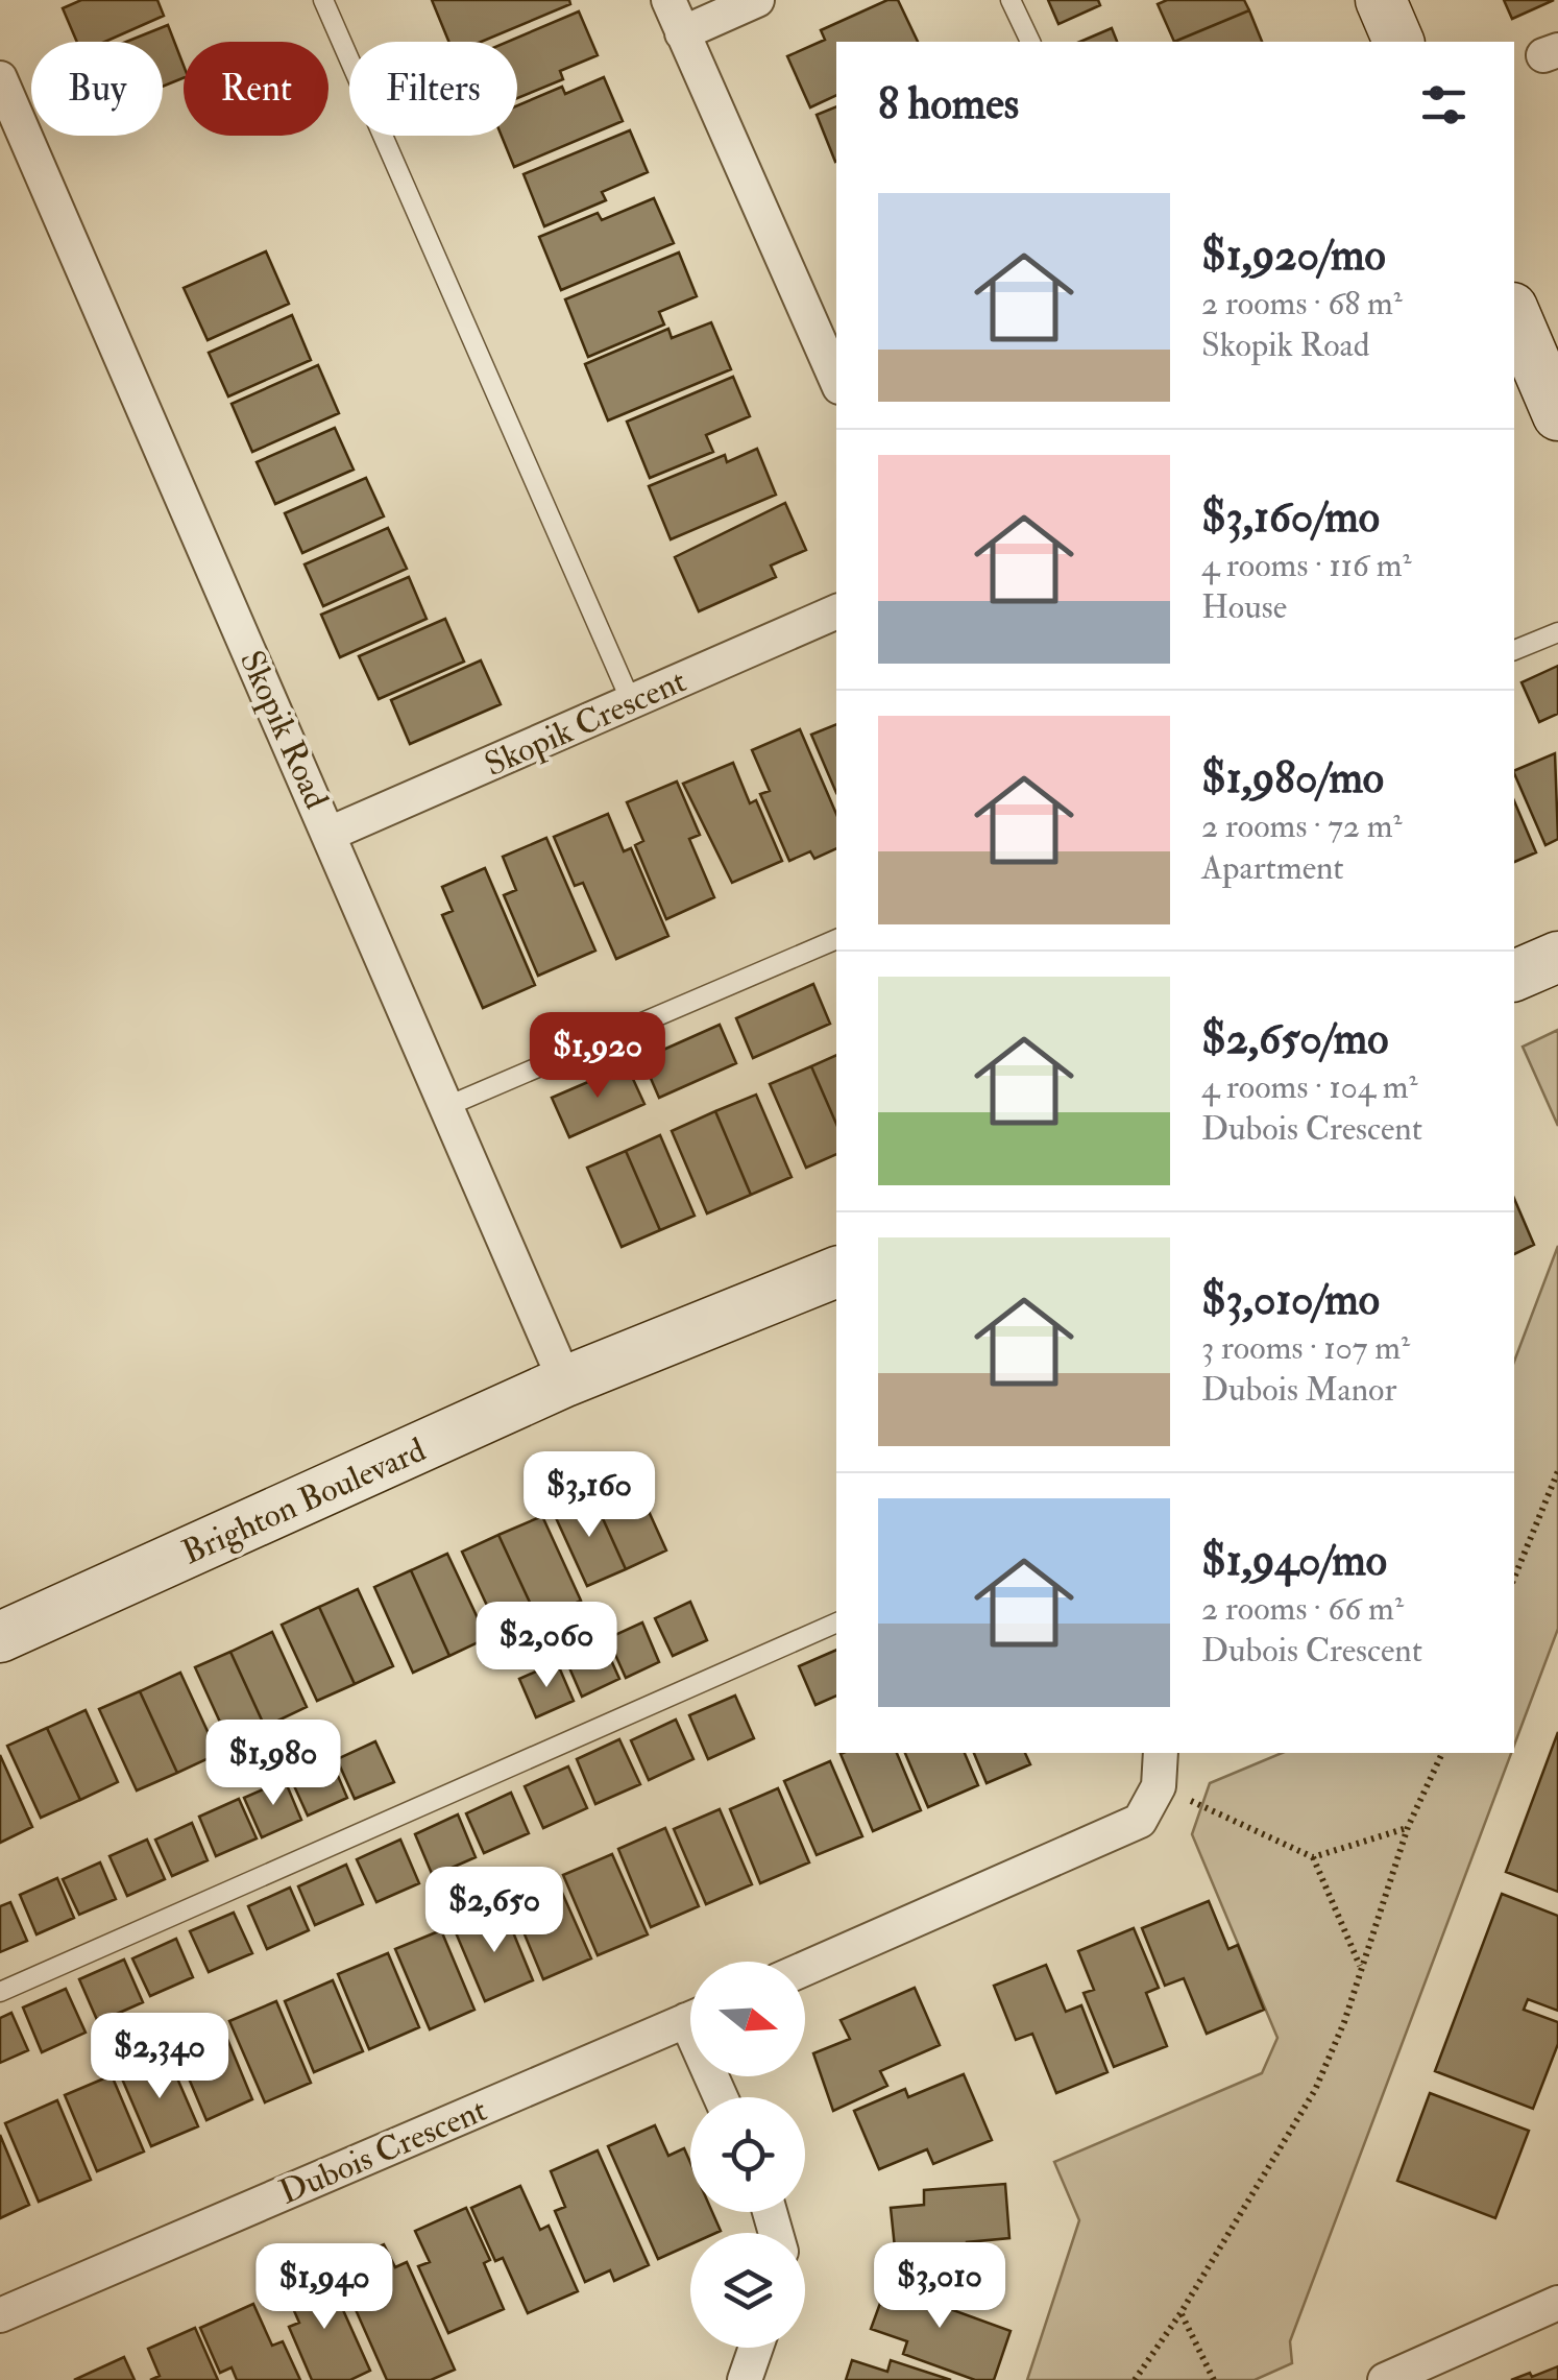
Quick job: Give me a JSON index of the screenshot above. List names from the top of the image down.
{
  "streets": {
    "street": [
      "Skopik Crescent",
      "Skopik Road",
      "Brighton Boulevard",
      "Dubois Crescent"
    ]
  },
  "crossings": [
    ["Skopik Crescent", "Skopik Road"],
    ["Skopik Road", "Brighton Boulevard"]
  ],
  "north": "right",
  "page": {
    "chip": ["Buy", "Rent", "Filters"],
    "heading": "8 homes",
    "list": [
      {
        "name": "$1,920/mo",
        "note": "2 rooms · 68 m² · Skopik Road"
      },
      {
        "name": "$3,160/mo",
        "note": "4 rooms · 116 m² · House"
      },
      {
        "name": "$1,980/mo",
        "note": "2 rooms · 72 m² · Apartment"
      },
      {
        "name": "$2,650/mo",
        "note": "4 rooms · 104 m² · Dubois Crescent"
      },
      {
        "name": "$3,010/mo",
        "note": "3 rooms · 107 m² · Dubois Manor"
      },
      {
        "name": "$1,940/mo",
        "note": "2 rooms · 66 m² · Dubois Crescent"
      }
    ],
    "price": [
      "$1,920",
      "$3,160",
      "$2,060",
      "$1,980",
      "$2,650",
      "$2,340",
      "$3,010",
      "$1,940"
    ]
  }
}
